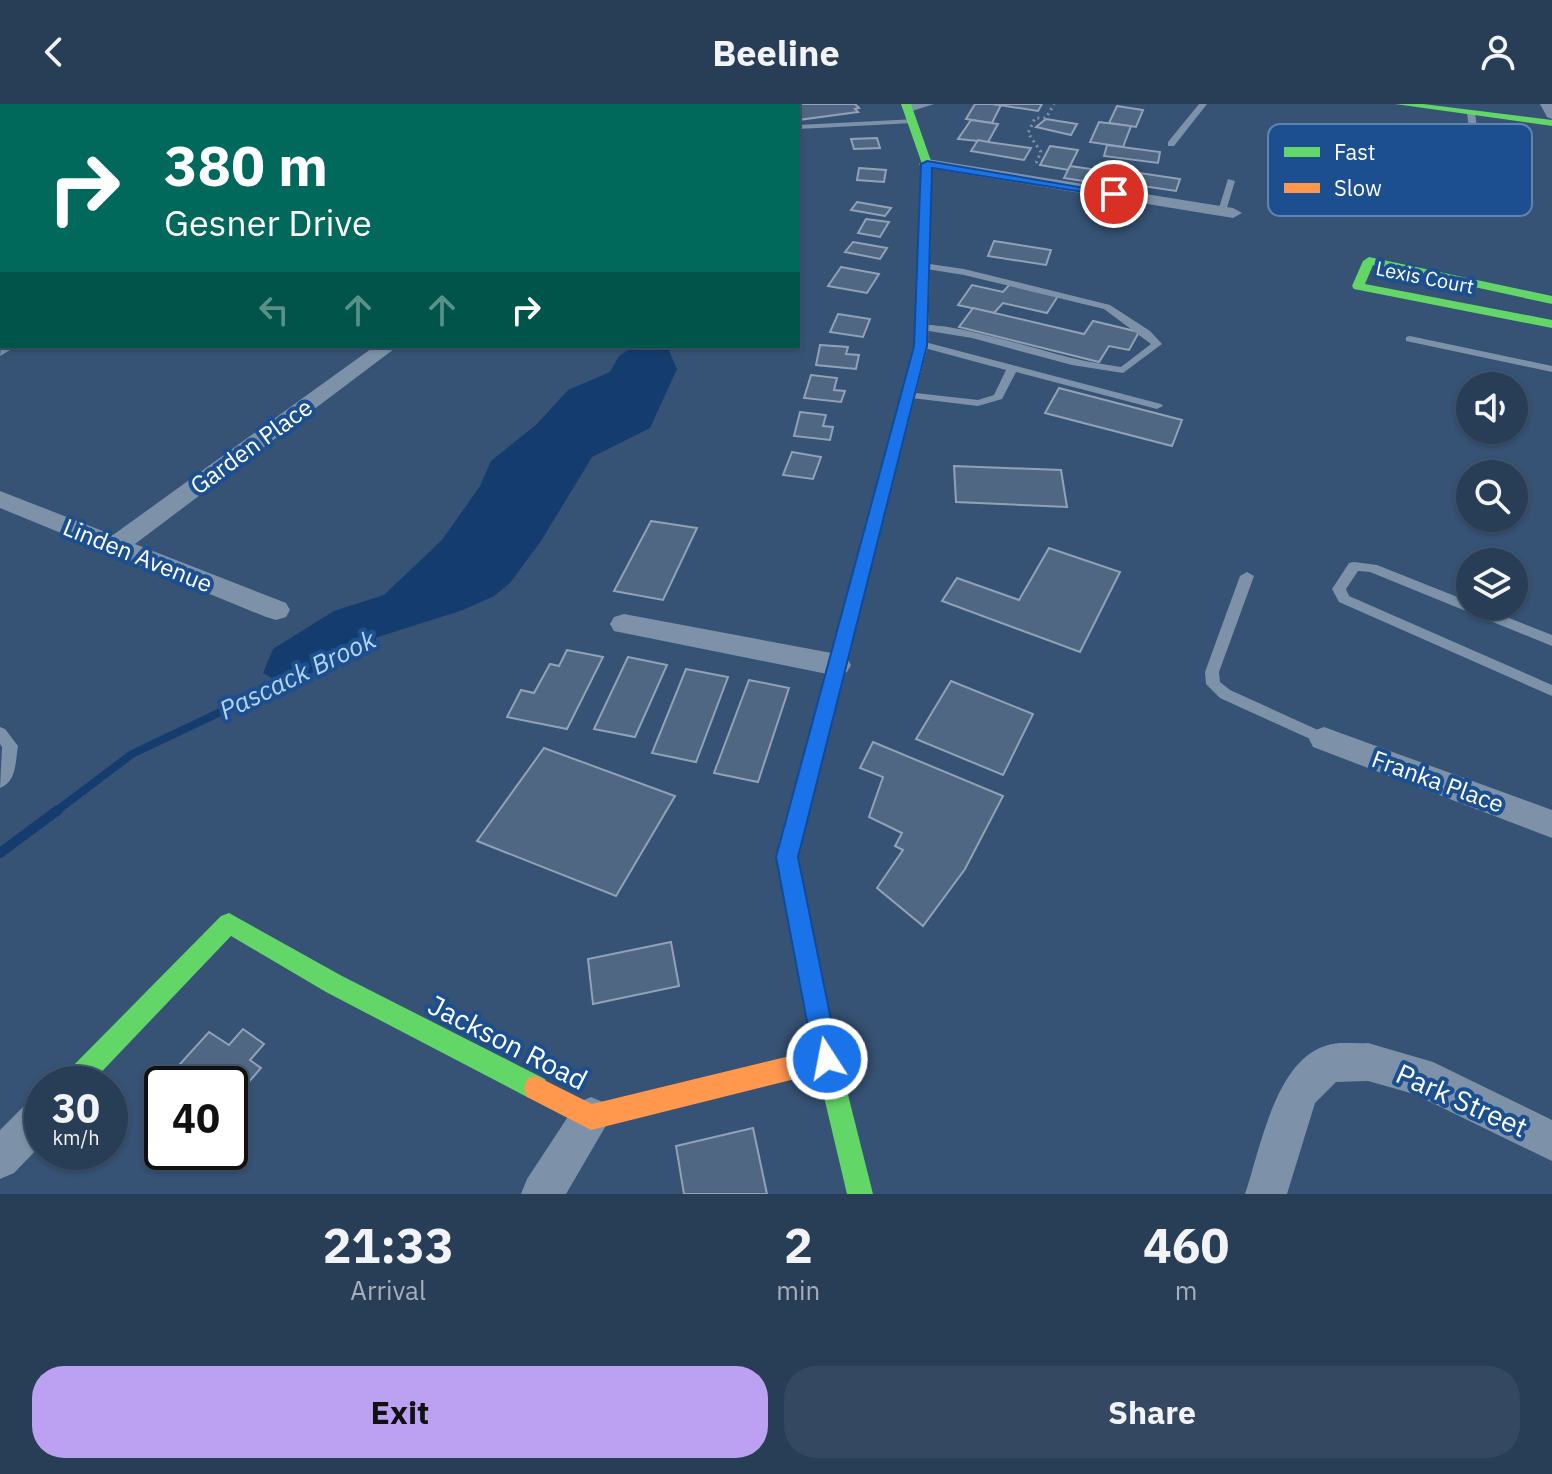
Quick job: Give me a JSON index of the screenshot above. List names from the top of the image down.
{
  "streets": {
    "street": [
      "Lexis Court",
      "Garden Place",
      "Linden Avenue",
      "Franka Place",
      "Jackson Road",
      "Park Street"
    ]
  },
  "crossings": [
    ["Garden Place", "Linden Avenue"]
  ],
  "water": ["Pascack Brook"],
  "legend": ["Fast", "Slow"],
  "page": {
    "header": "Beeline",
    "turn": ["380 m", "Gesner Drive"],
    "speed": "30 km/h",
    "limit": "40",
    "eta": [
      "21:33",
      "Arrival",
      "2",
      "min",
      "460",
      "m"
    ],
    "buttons": ["Exit", "Share"]
  }
}
